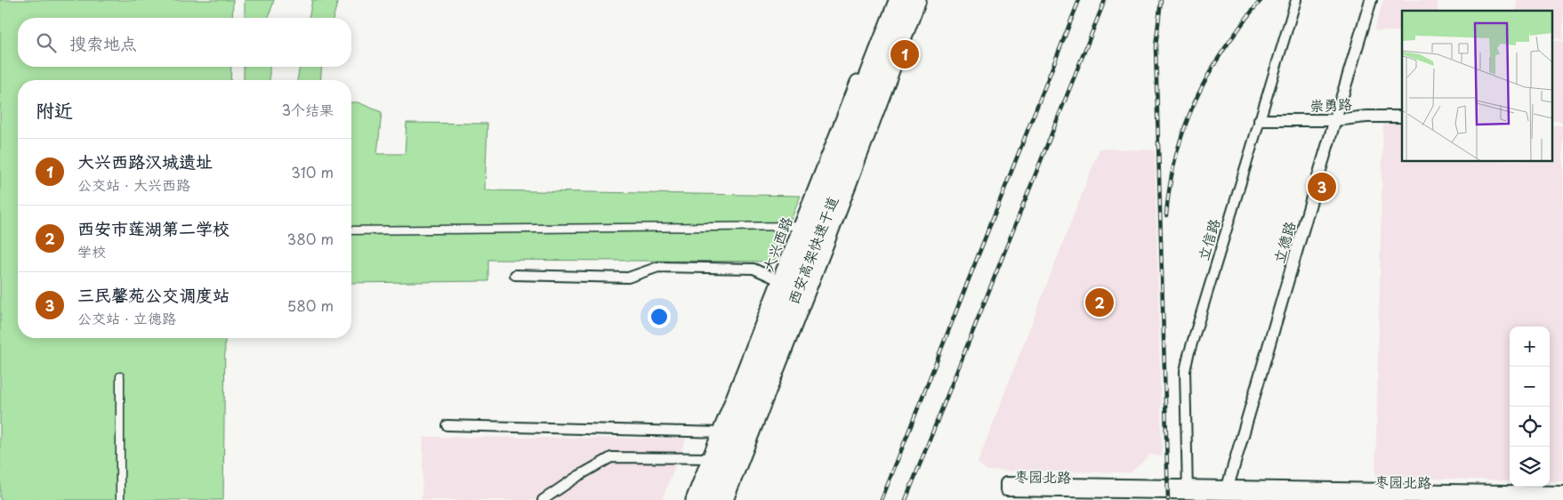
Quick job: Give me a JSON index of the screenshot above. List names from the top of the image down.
{
  "streets": {
    "highway": ["西安高架快速干道"],
    "main road": ["大兴西路"],
    "street": [
      "崇勇路",
      "立信路",
      "立德路",
      "枣园北路"
    ]
  },
  "crossings": [
    ["崇勇路", "立信路"],
    ["崇勇路", "立德路"],
    ["立信路", "枣园北路"],
    ["立德路", "枣园北路"]
  ],
  "page": {
    "search": "搜索地点",
    "pins": ["1", "3", "2"],
    "heading": ["附近", "3个结果"],
    "list": [
      {
        "mark": "1",
        "name": "大兴西路汉城遗址",
        "note": "公交站 · 大兴西路",
        "value": "310 m"
      },
      {
        "mark": "2",
        "name": "西安市莲湖第二学校",
        "note": "学校",
        "value": "380 m"
      },
      {
        "mark": "3",
        "name": "三民馨苑公交调度站",
        "note": "公交站 · 立德路",
        "value": "580 m"
      }
    ],
    "map_buttons": ["+", "−"]
  }
}
